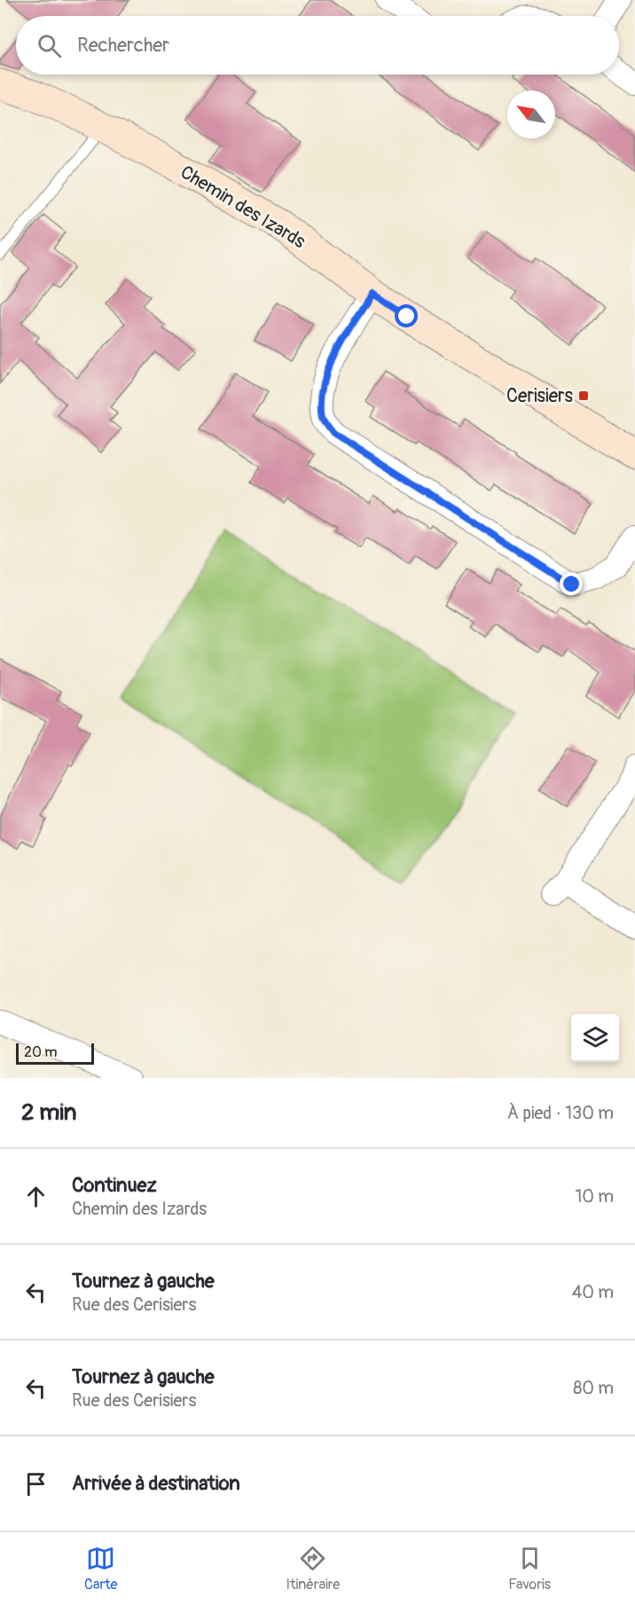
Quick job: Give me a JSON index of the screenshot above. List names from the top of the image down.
{
  "streets": {
    "street": ["Chemin des Izards"]
  },
  "places": {
    "transit": ["Cerisiers"]
  },
  "scale_bar": "20 m",
  "north": "top left",
  "page": {
    "search": "Rechercher",
    "scale": "20 m",
    "heading": ["2 min", "À pied · 130 m"],
    "list": [
      ["Continuez", "Chemin des Izards", "10 m"],
      ["Tournez à gauche", "Rue des Cerisiers", "40 m"],
      ["Tournez à gauche", "Rue des Cerisiers", "80 m"],
      "Arrivée à destination"
    ],
    "nav": ["Carte", "Itinéraire", "Favoris"]
  }
}
